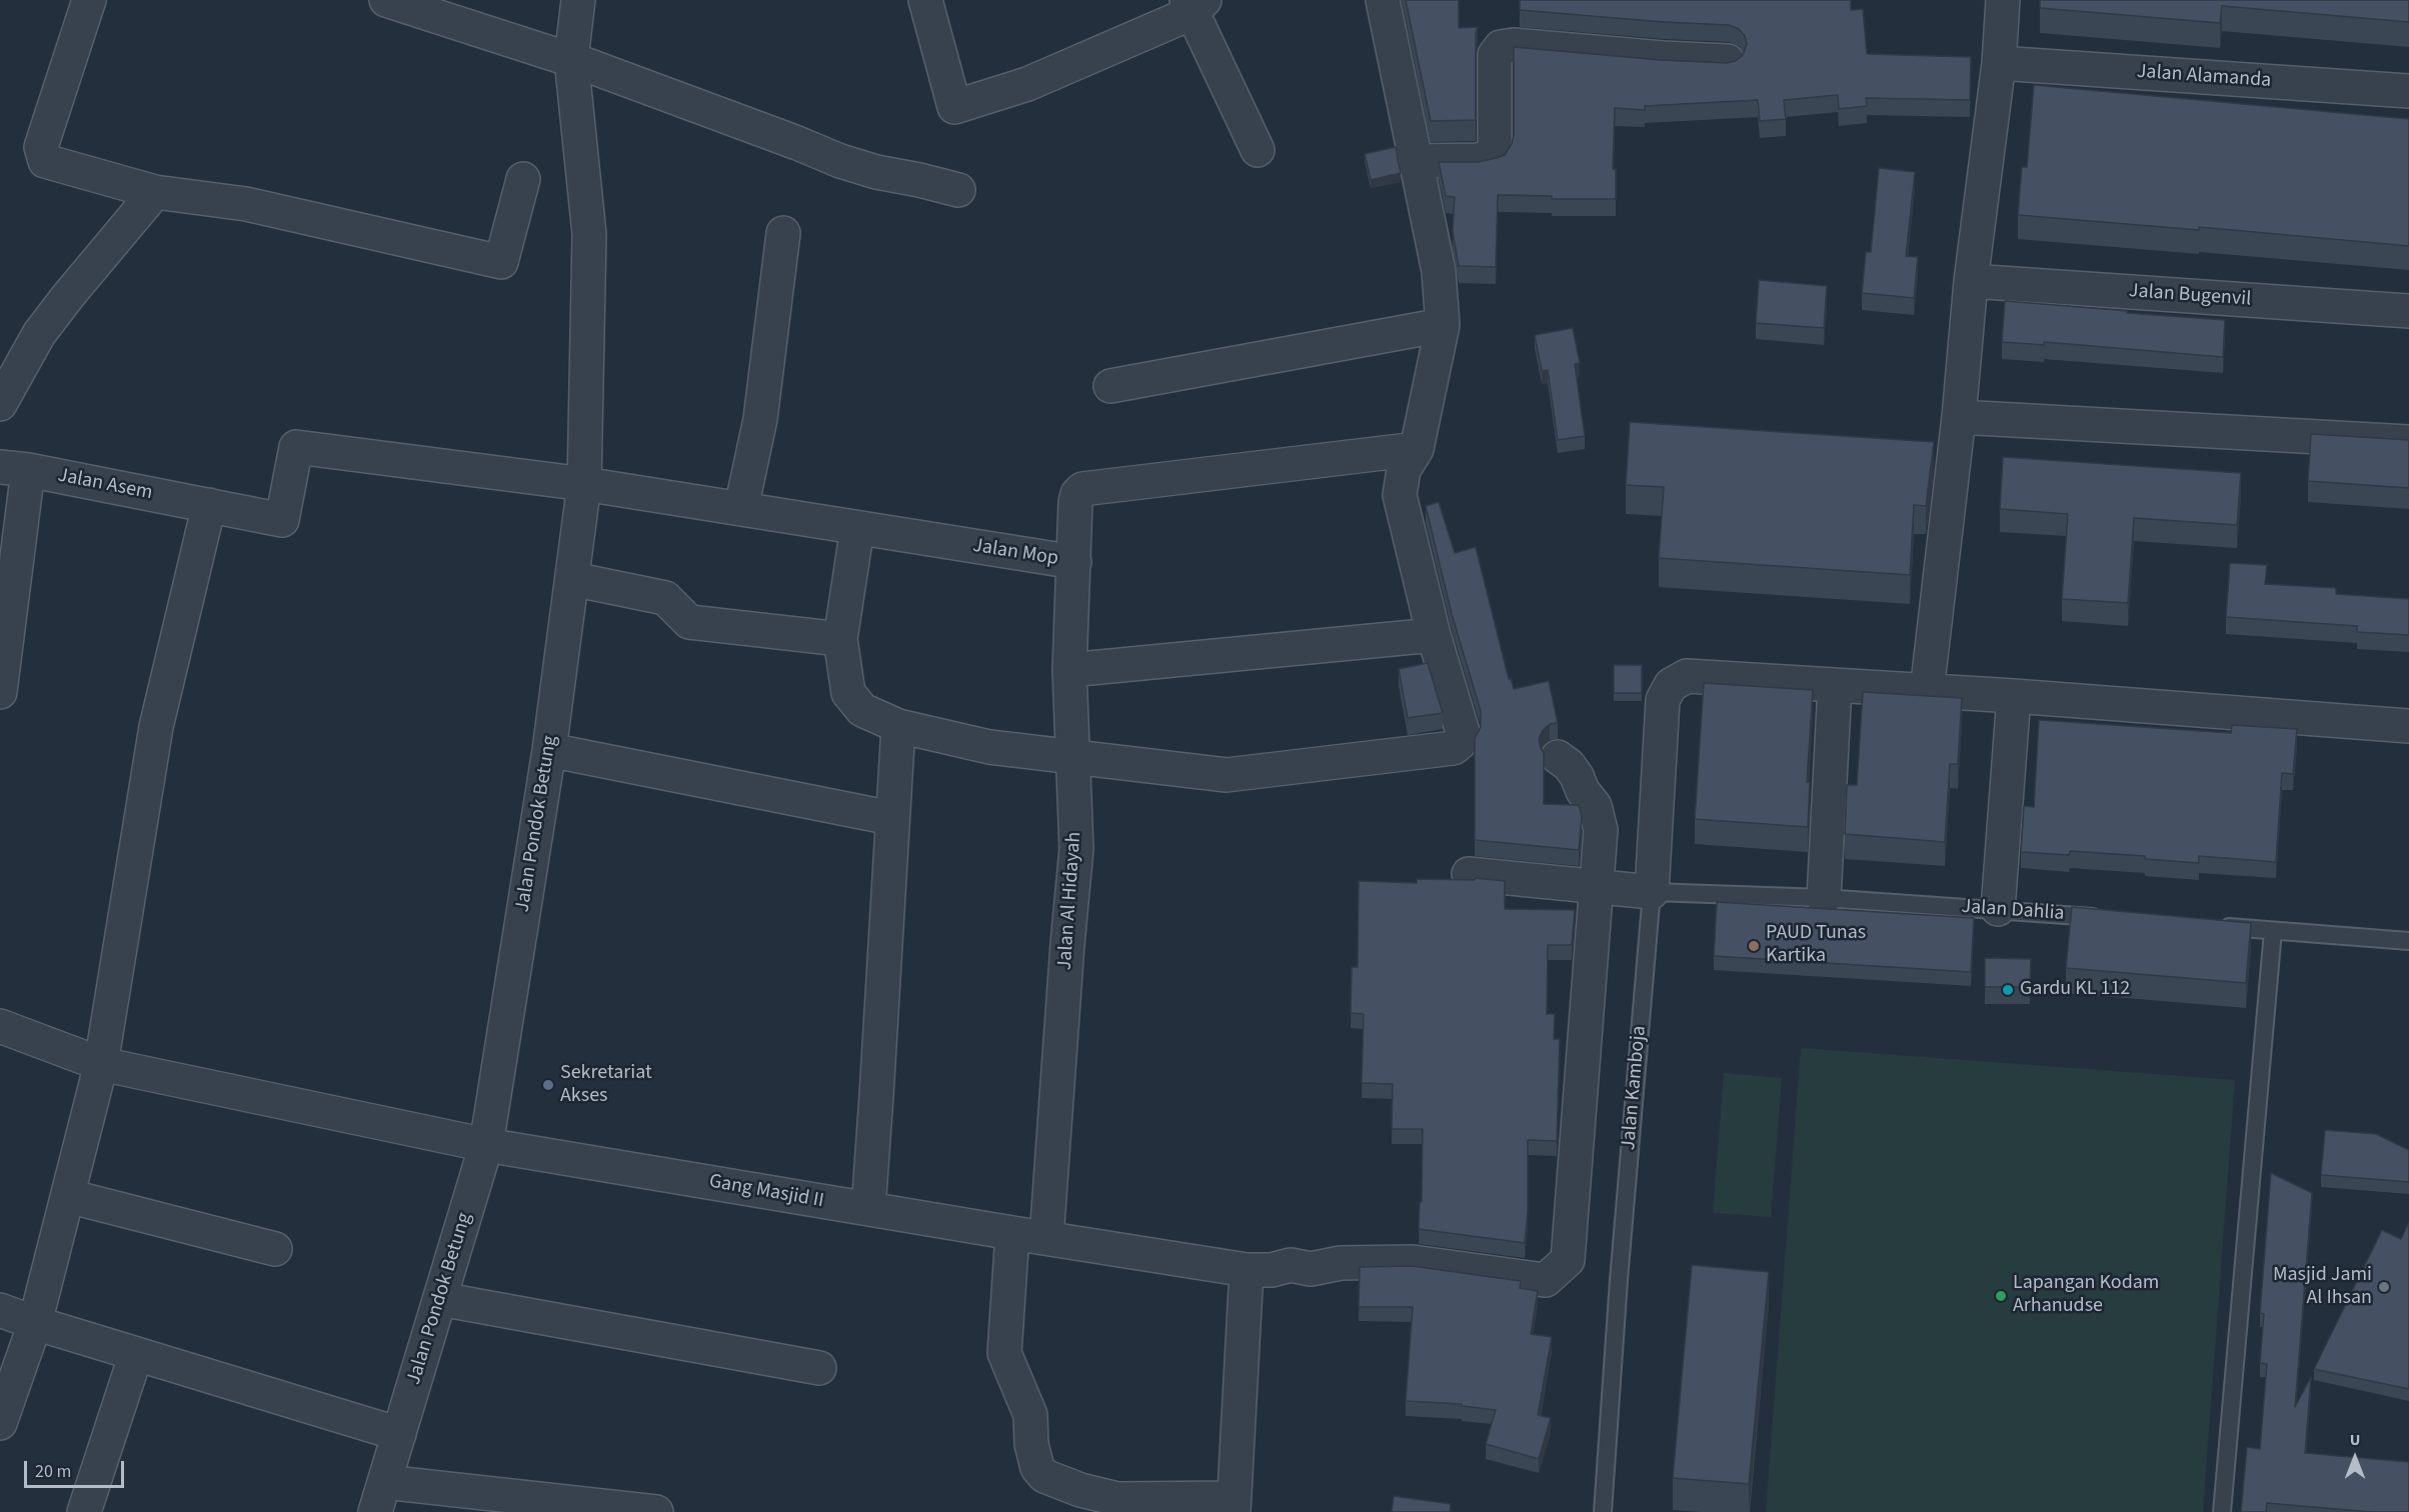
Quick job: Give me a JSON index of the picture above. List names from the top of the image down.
{
  "streets": {
    "street": [
      "Jalan Alamanda",
      "Jalan Bugenvil",
      "Jalan Asem",
      "Jalan Mop",
      "Jalan Pondok Betung",
      "Jalan Al Hidayah",
      "Jalan Kamboja",
      "Gang Masjid II"
    ],
    "lane": ["Jalan Dahlia"]
  },
  "crossings": [
    ["Jalan Asem", "Jalan Mop"],
    ["Jalan Asem", "Jalan Pondok Betung"],
    ["Jalan Mop", "Jalan Pondok Betung"],
    ["Jalan Mop", "Jalan Al Hidayah"],
    ["Jalan Pondok Betung", "Gang Masjid II"],
    ["Jalan Al Hidayah", "Gang Masjid II"],
    ["Jalan Dahlia", "Jalan Kamboja"]
  ],
  "places": [
    "PAUD Tunas Kartika",
    "Gardu KL 112",
    "Sekretariat Akses",
    "Masjid Jami Al Ihsan",
    "Lapangan Kodam Arhanudse"
  ],
  "scale_bar": "20 m",
  "north": "top"
}
